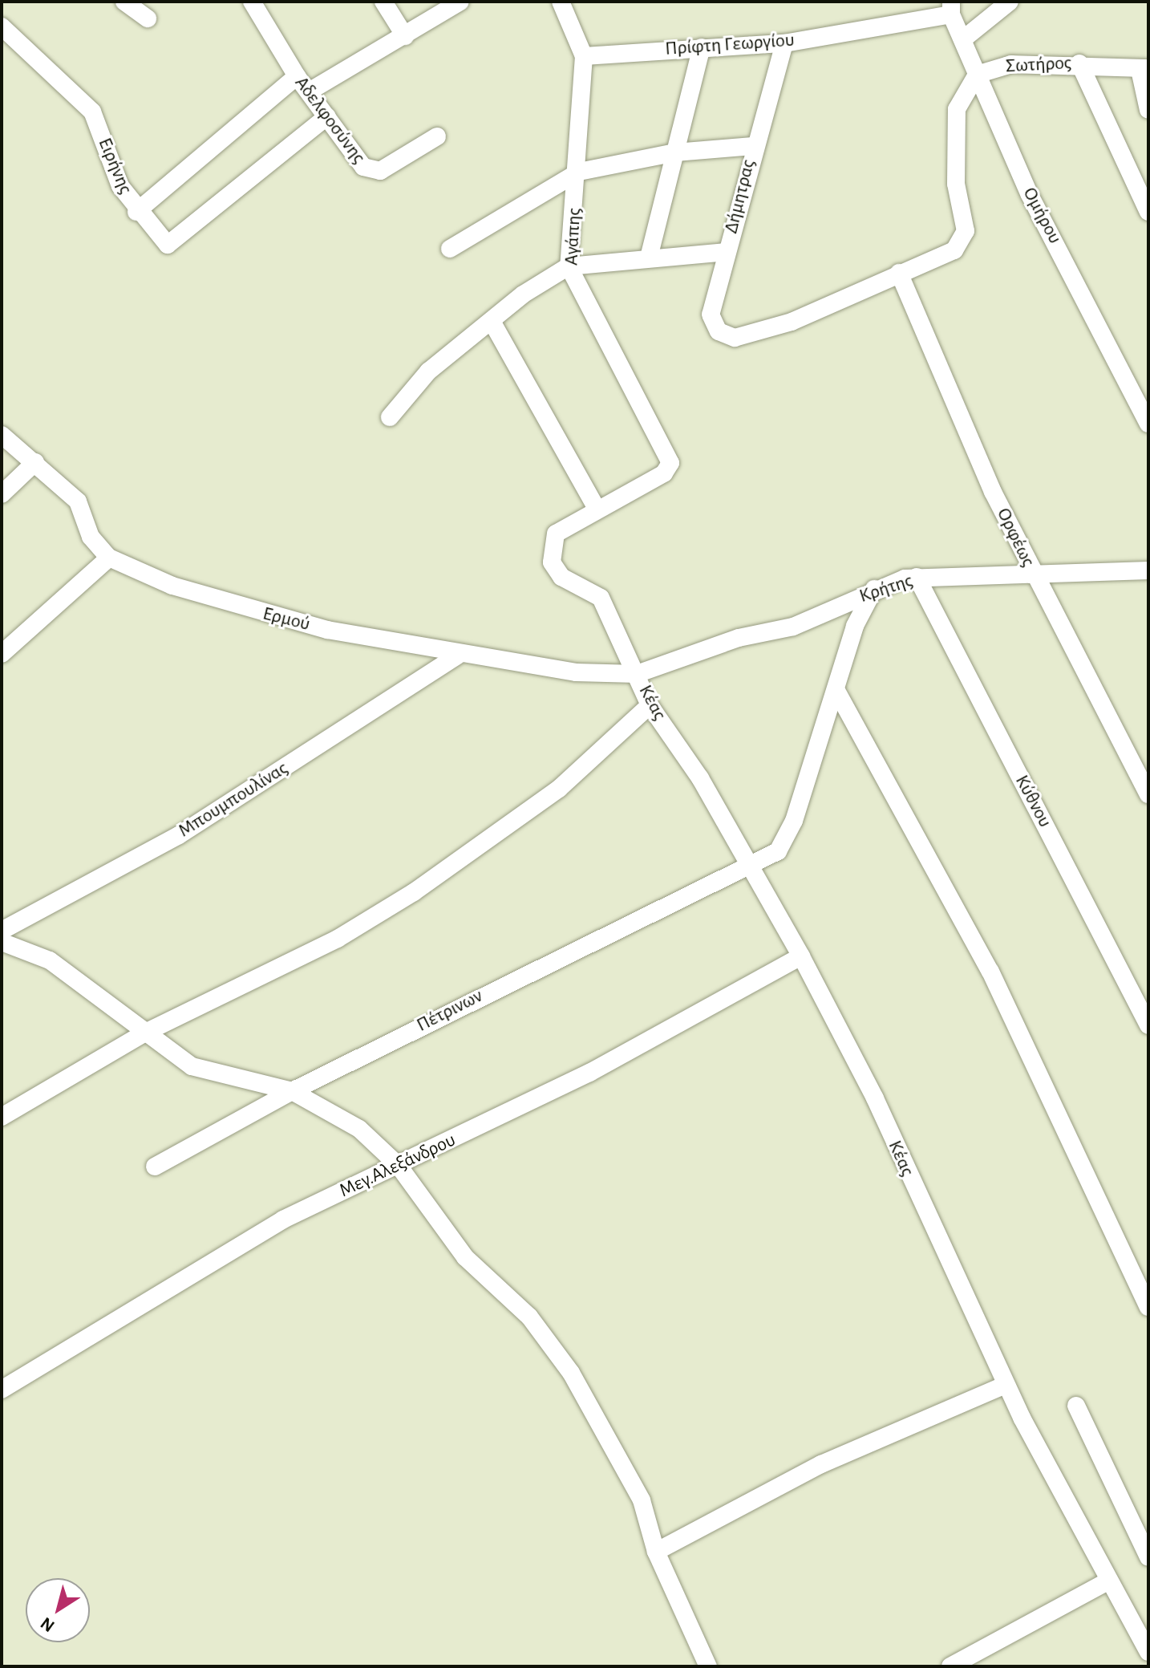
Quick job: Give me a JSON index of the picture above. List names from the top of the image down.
{
  "streets": {
    "street": [
      "Πρίφτη Γεωργίου",
      "Σωτήρος",
      "Αδελφοσύνης",
      "Ειρήνης",
      "Δήμητρας",
      "Ομήρου",
      "Αγάπης",
      "Ορφέως",
      "Κρήτης",
      "Ερμού",
      "Κέας",
      "Μπουμπουλίνας",
      "Κύθνου",
      "Πέτρινων",
      "Μεγ.Αλεξάνδρου"
    ]
  },
  "crossings": [
    ["Πρίφτη Γεωργίου", "Δήμητρας"],
    ["Πρίφτη Γεωργίου", "Ομήρου"],
    ["Πρίφτη Γεωργίου", "Αγάπης"],
    ["Σωτήρος", "Ομήρου"],
    ["Αδελφοσύνης", "Ειρήνης"],
    ["Δήμητρας", "Ορφέως"],
    ["Αγάπης", "Κέας"],
    ["Ορφέως", "Κρήτης"],
    ["Κρήτης", "Ερμού"],
    ["Κρήτης", "Κέας"],
    ["Κρήτης", "Κύθνου"],
    ["Κρήτης", "Πέτρινων"],
    ["Ερμού", "Κέας"],
    ["Ερμού", "Μπουμπουλίνας"],
    ["Κέας", "Πέτρινων"],
    ["Κέας", "Μεγ.Αλεξάνδρου"]
  ],
  "north": "bottom left"
}
